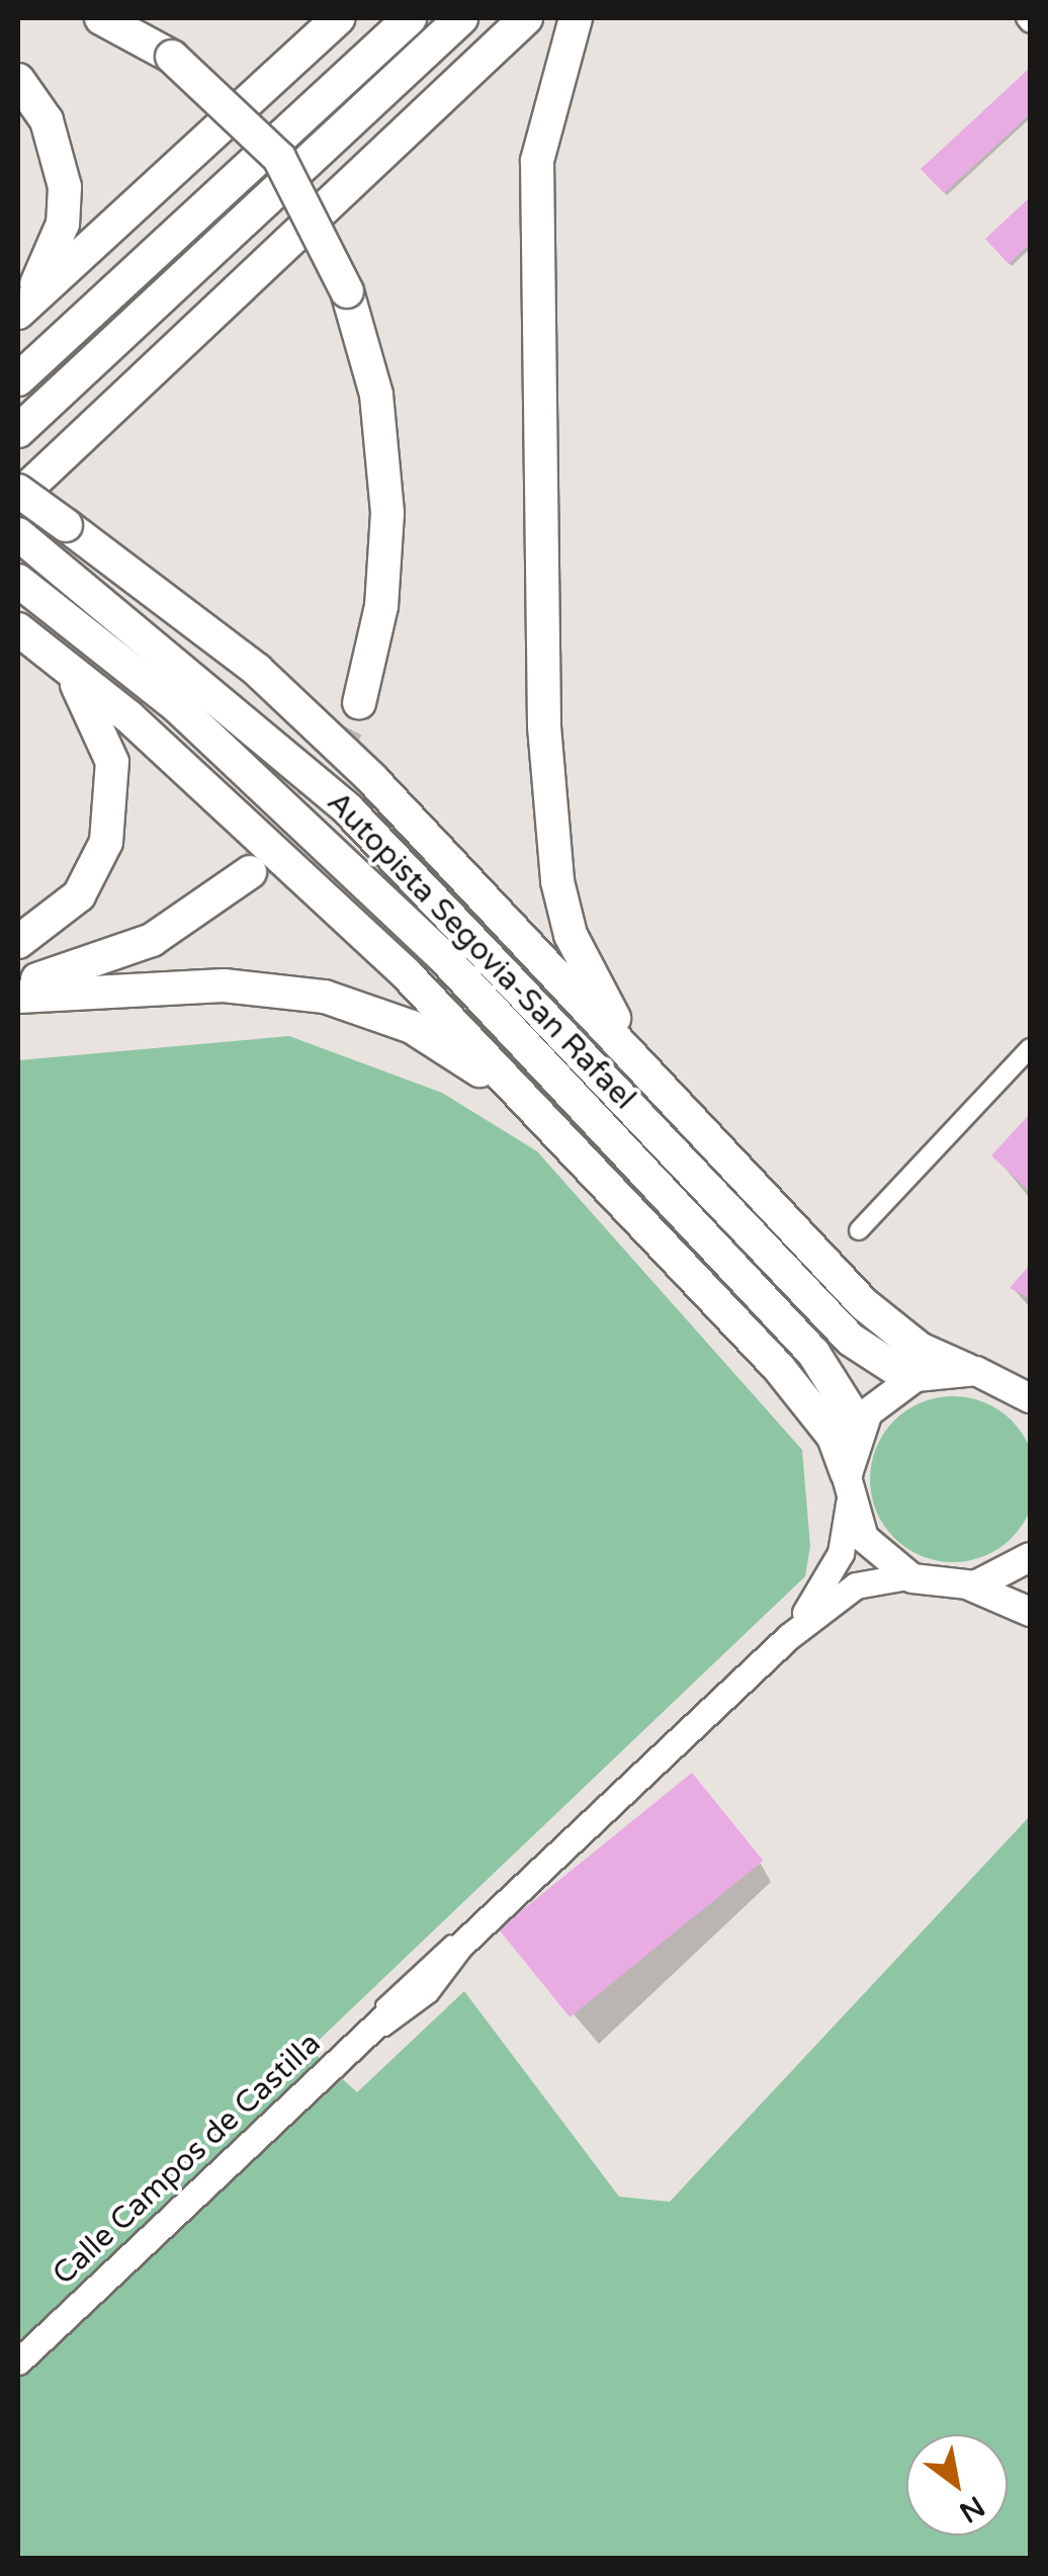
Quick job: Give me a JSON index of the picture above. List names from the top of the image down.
{
  "streets": {
    "highway": ["Autopista Segovia-San Rafael"],
    "main road": ["Calle Campos de Castilla"]
  },
  "north": "bottom right"
}
